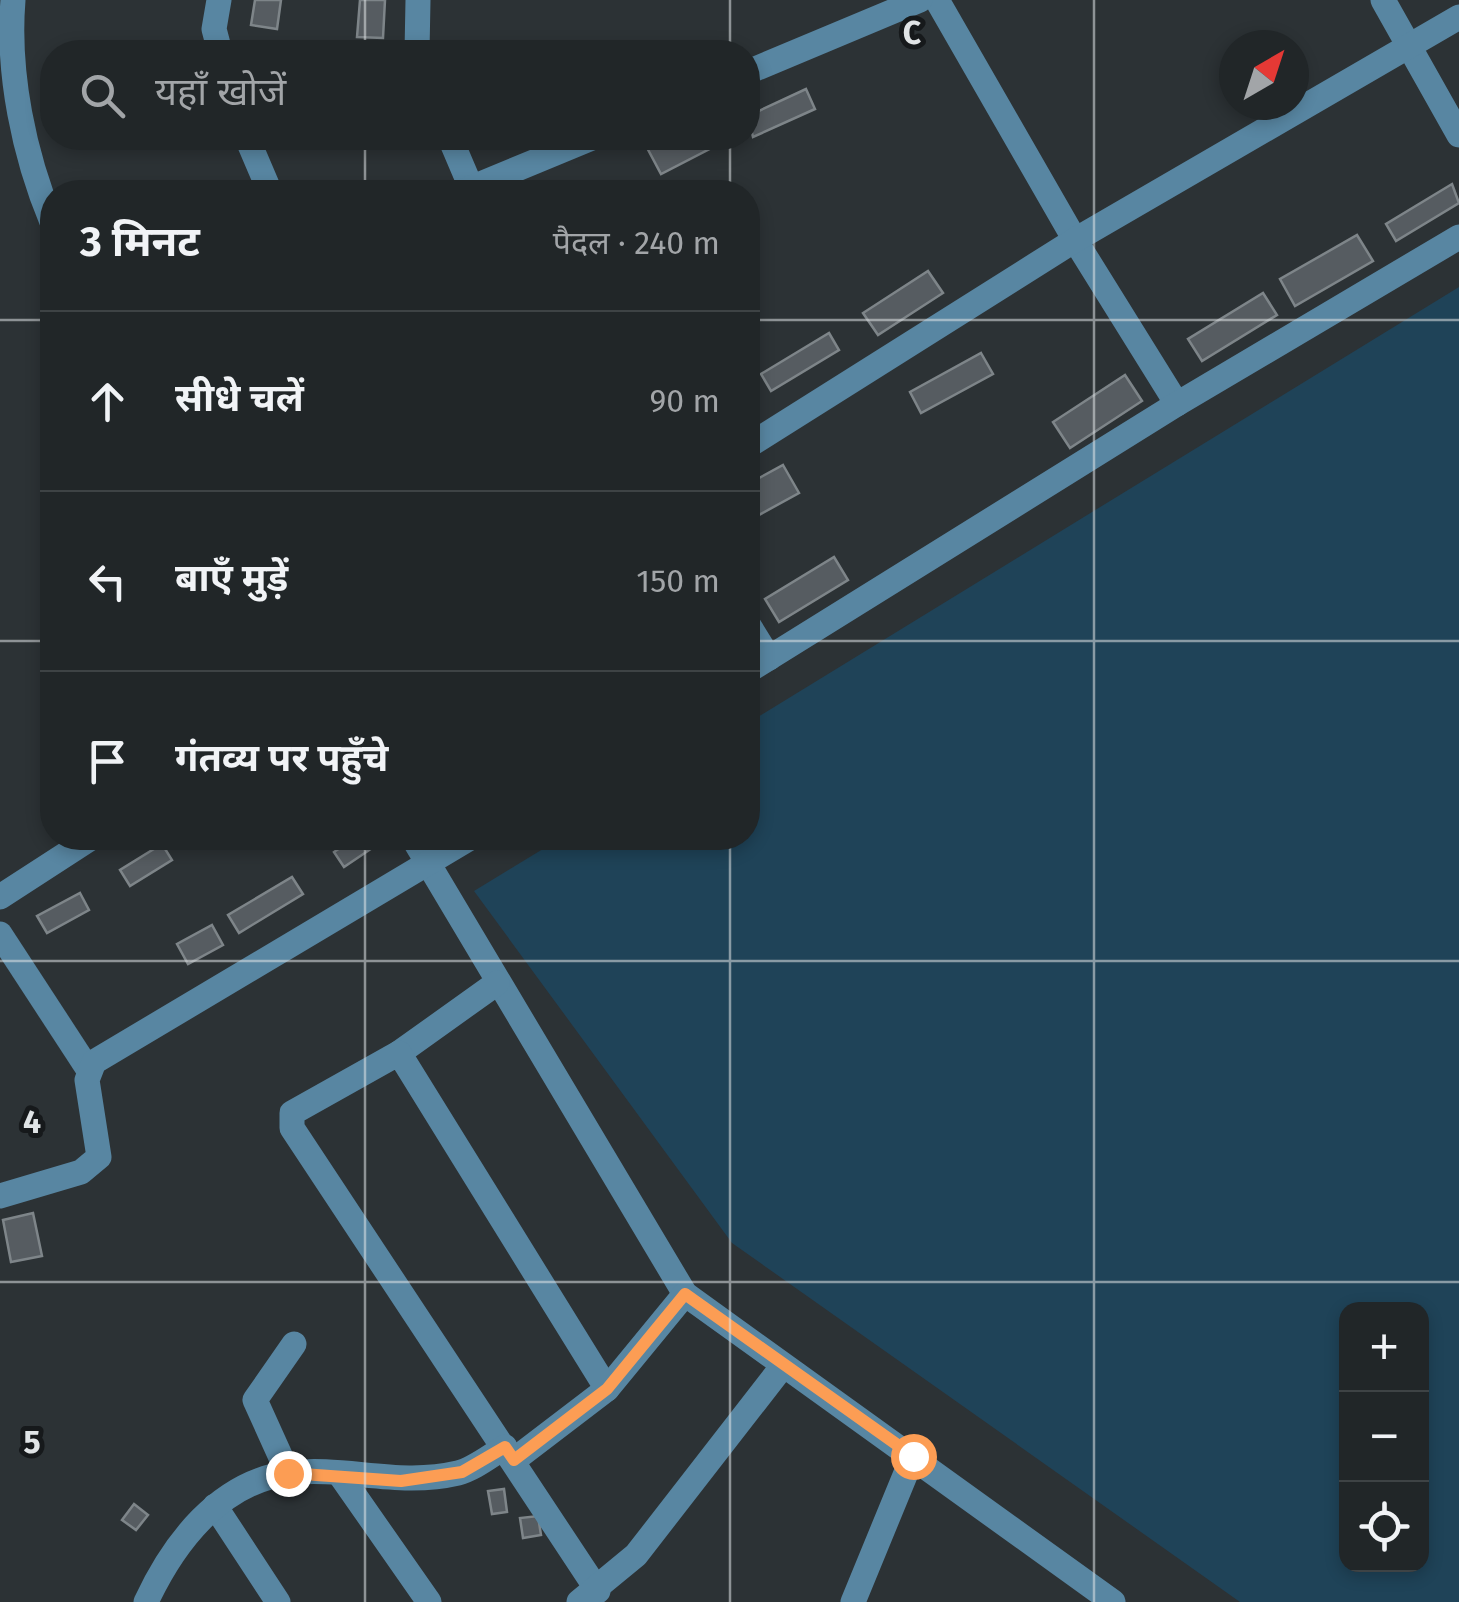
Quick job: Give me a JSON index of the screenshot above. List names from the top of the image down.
{
  "north": "top right",
  "page": {
    "search": "यहाँ खोजें",
    "heading": ["3 मिनट", "पैदल · 240 m"],
    "list": [
      ["सीधे चलें", "90 m"],
      ["बाएँ मुड़ें", "150 m"],
      "गंतव्य पर पहुँचे"
    ],
    "map_buttons": ["+", "−"]
  },
  "grid": {
    "columns": ["C"],
    "rows": ["4", "5"]
  }
}
